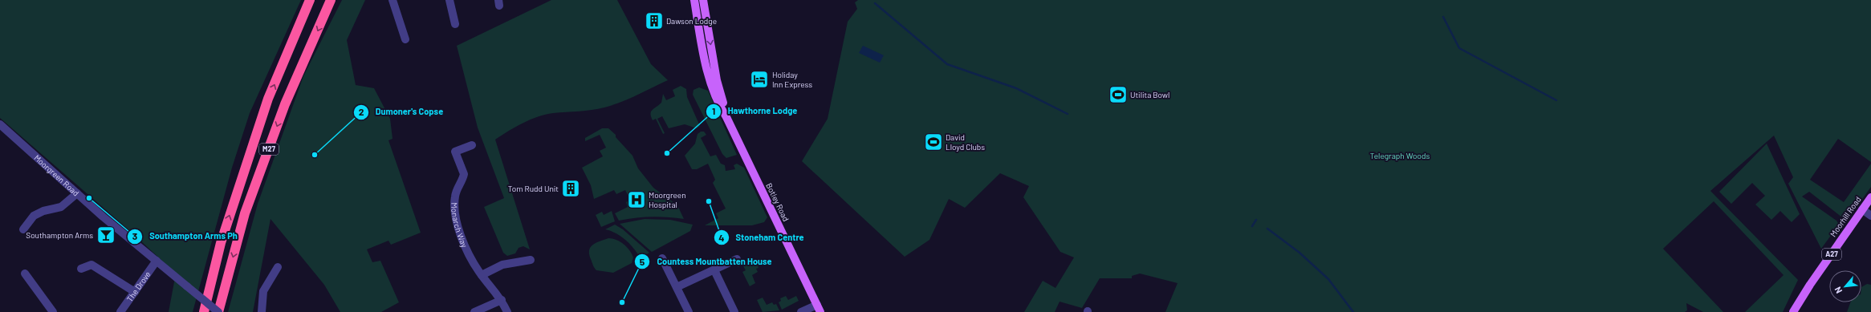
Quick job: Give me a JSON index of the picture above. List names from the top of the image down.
{
  "streets": {
    "highway": ["M27"],
    "main road": ["Botley Road", "Moorhill Road", "A27"],
    "street": ["Moorgreen Road", "Monarch Way", "The Drove"]
  },
  "crossings": [
    ["M27", "Moorgreen Road"],
    ["Moorgreen Road", "The Drove"]
  ],
  "parks": ["Telegraph Woods"],
  "places": {
    "building": ["Dawson Lodge", "Tom Rudd Unit"],
    "hotel": ["Holiday Inn Express"],
    "sports": ["Utilita Bowl", "David Lloyd Clubs"],
    "other": [
      "Hawthorne Lodge",
      "Dumoner's Copse",
      "Southampton Arms Ph",
      "Stoneham Centre",
      "Countess Mountbatten House"
    ],
    "hospital": ["Moorgreen Hospital"],
    "bar": ["Southampton Arms"]
  },
  "north": "bottom left"
}
